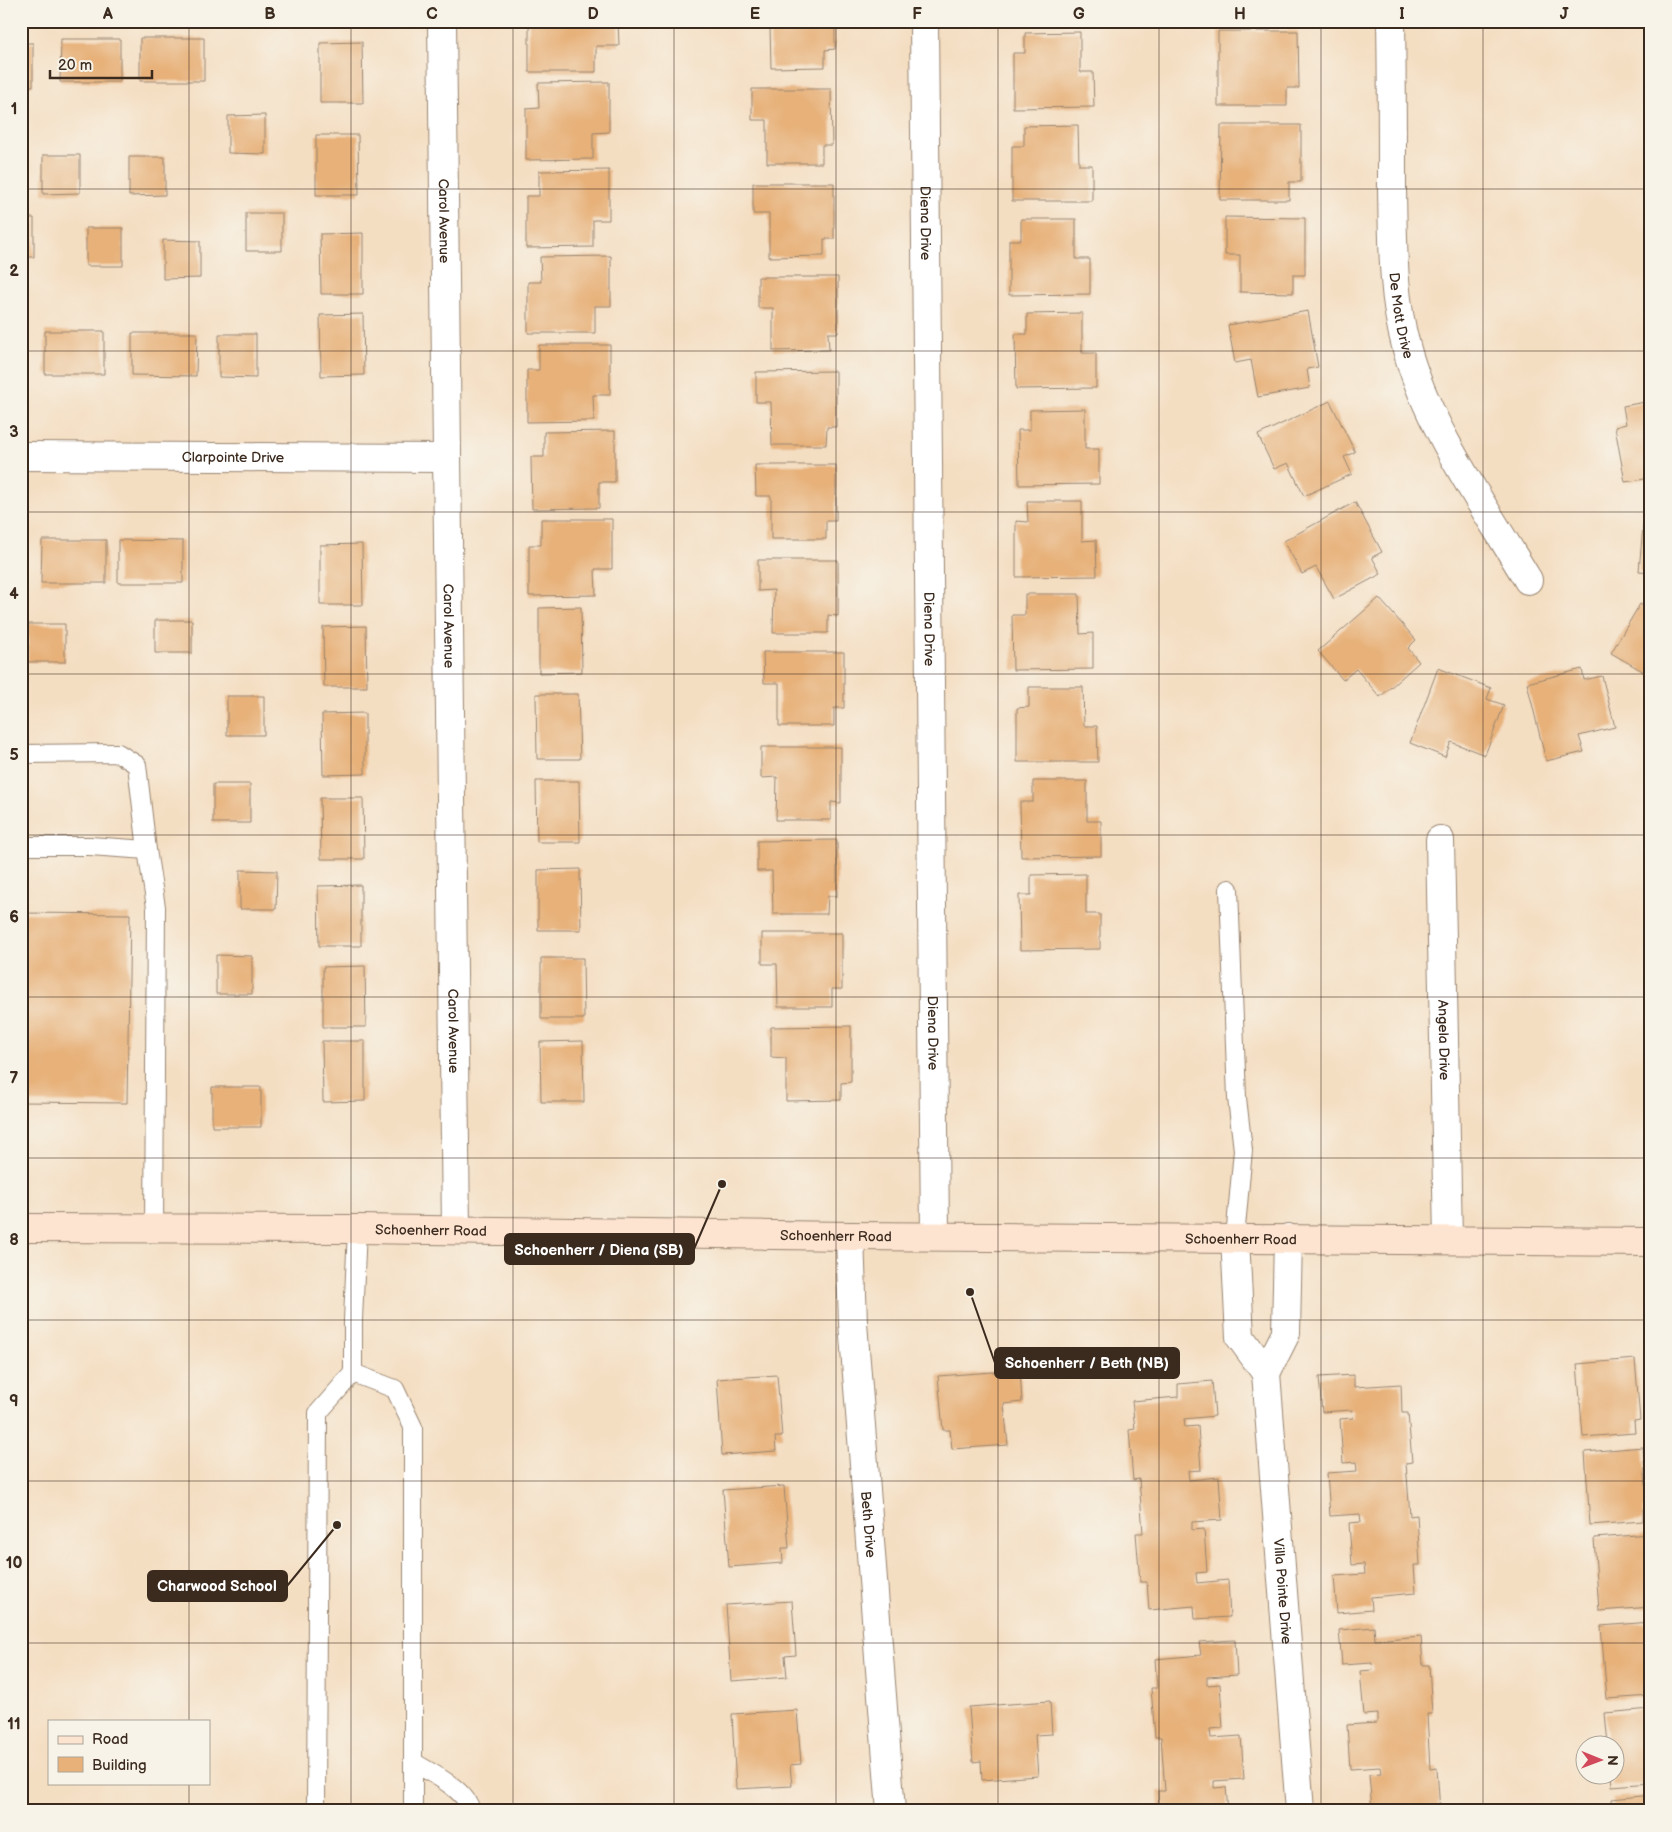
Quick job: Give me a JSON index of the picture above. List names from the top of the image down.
{
  "streets": {
    "main road": ["Schoenherr Road"],
    "street": [
      "Carol Avenue",
      "Diena Drive",
      "De Mott Drive",
      "Clarpointe Drive",
      "Angela Drive",
      "Beth Drive",
      "Villa Pointe Drive"
    ]
  },
  "crossings": [
    ["Carol Avenue", "Clarpointe Drive"],
    ["Carol Avenue", "Schoenherr Road"],
    ["Diena Drive", "Schoenherr Road"],
    ["Angela Drive", "Schoenherr Road"],
    ["Schoenherr Road", "Beth Drive"]
  ],
  "places": ["Schoenherr / Diena (SB)", "Schoenherr / Beth (NB)", "Charwood School"],
  "legend": ["Road", "Building"],
  "scale_bar": "20 m",
  "north": "right",
  "grid": {
    "columns": [
      "A",
      "B",
      "C",
      "D",
      "E",
      "F",
      "G",
      "H",
      "I",
      "J"
    ],
    "rows": [
      "1",
      "2",
      "3",
      "4",
      "5",
      "6",
      "7",
      "8",
      "9",
      "10",
      "11"
    ]
  }
}
